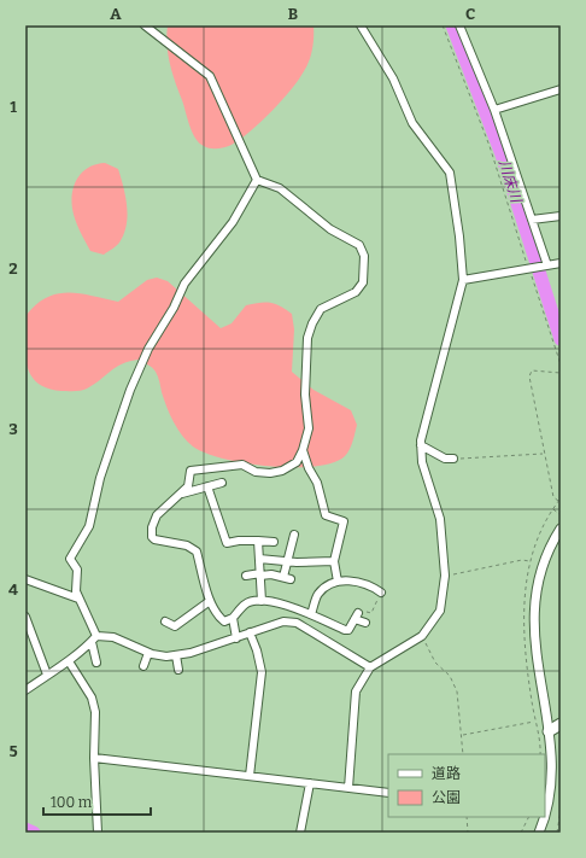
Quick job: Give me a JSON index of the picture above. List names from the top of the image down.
{
  "water": ["川床川"],
  "legend": ["道路", "公園"],
  "scale_bar": "100 m",
  "grid": {
    "columns": ["A", "B", "C"],
    "rows": [
      "1",
      "2",
      "3",
      "4",
      "5"
    ]
  }
}
